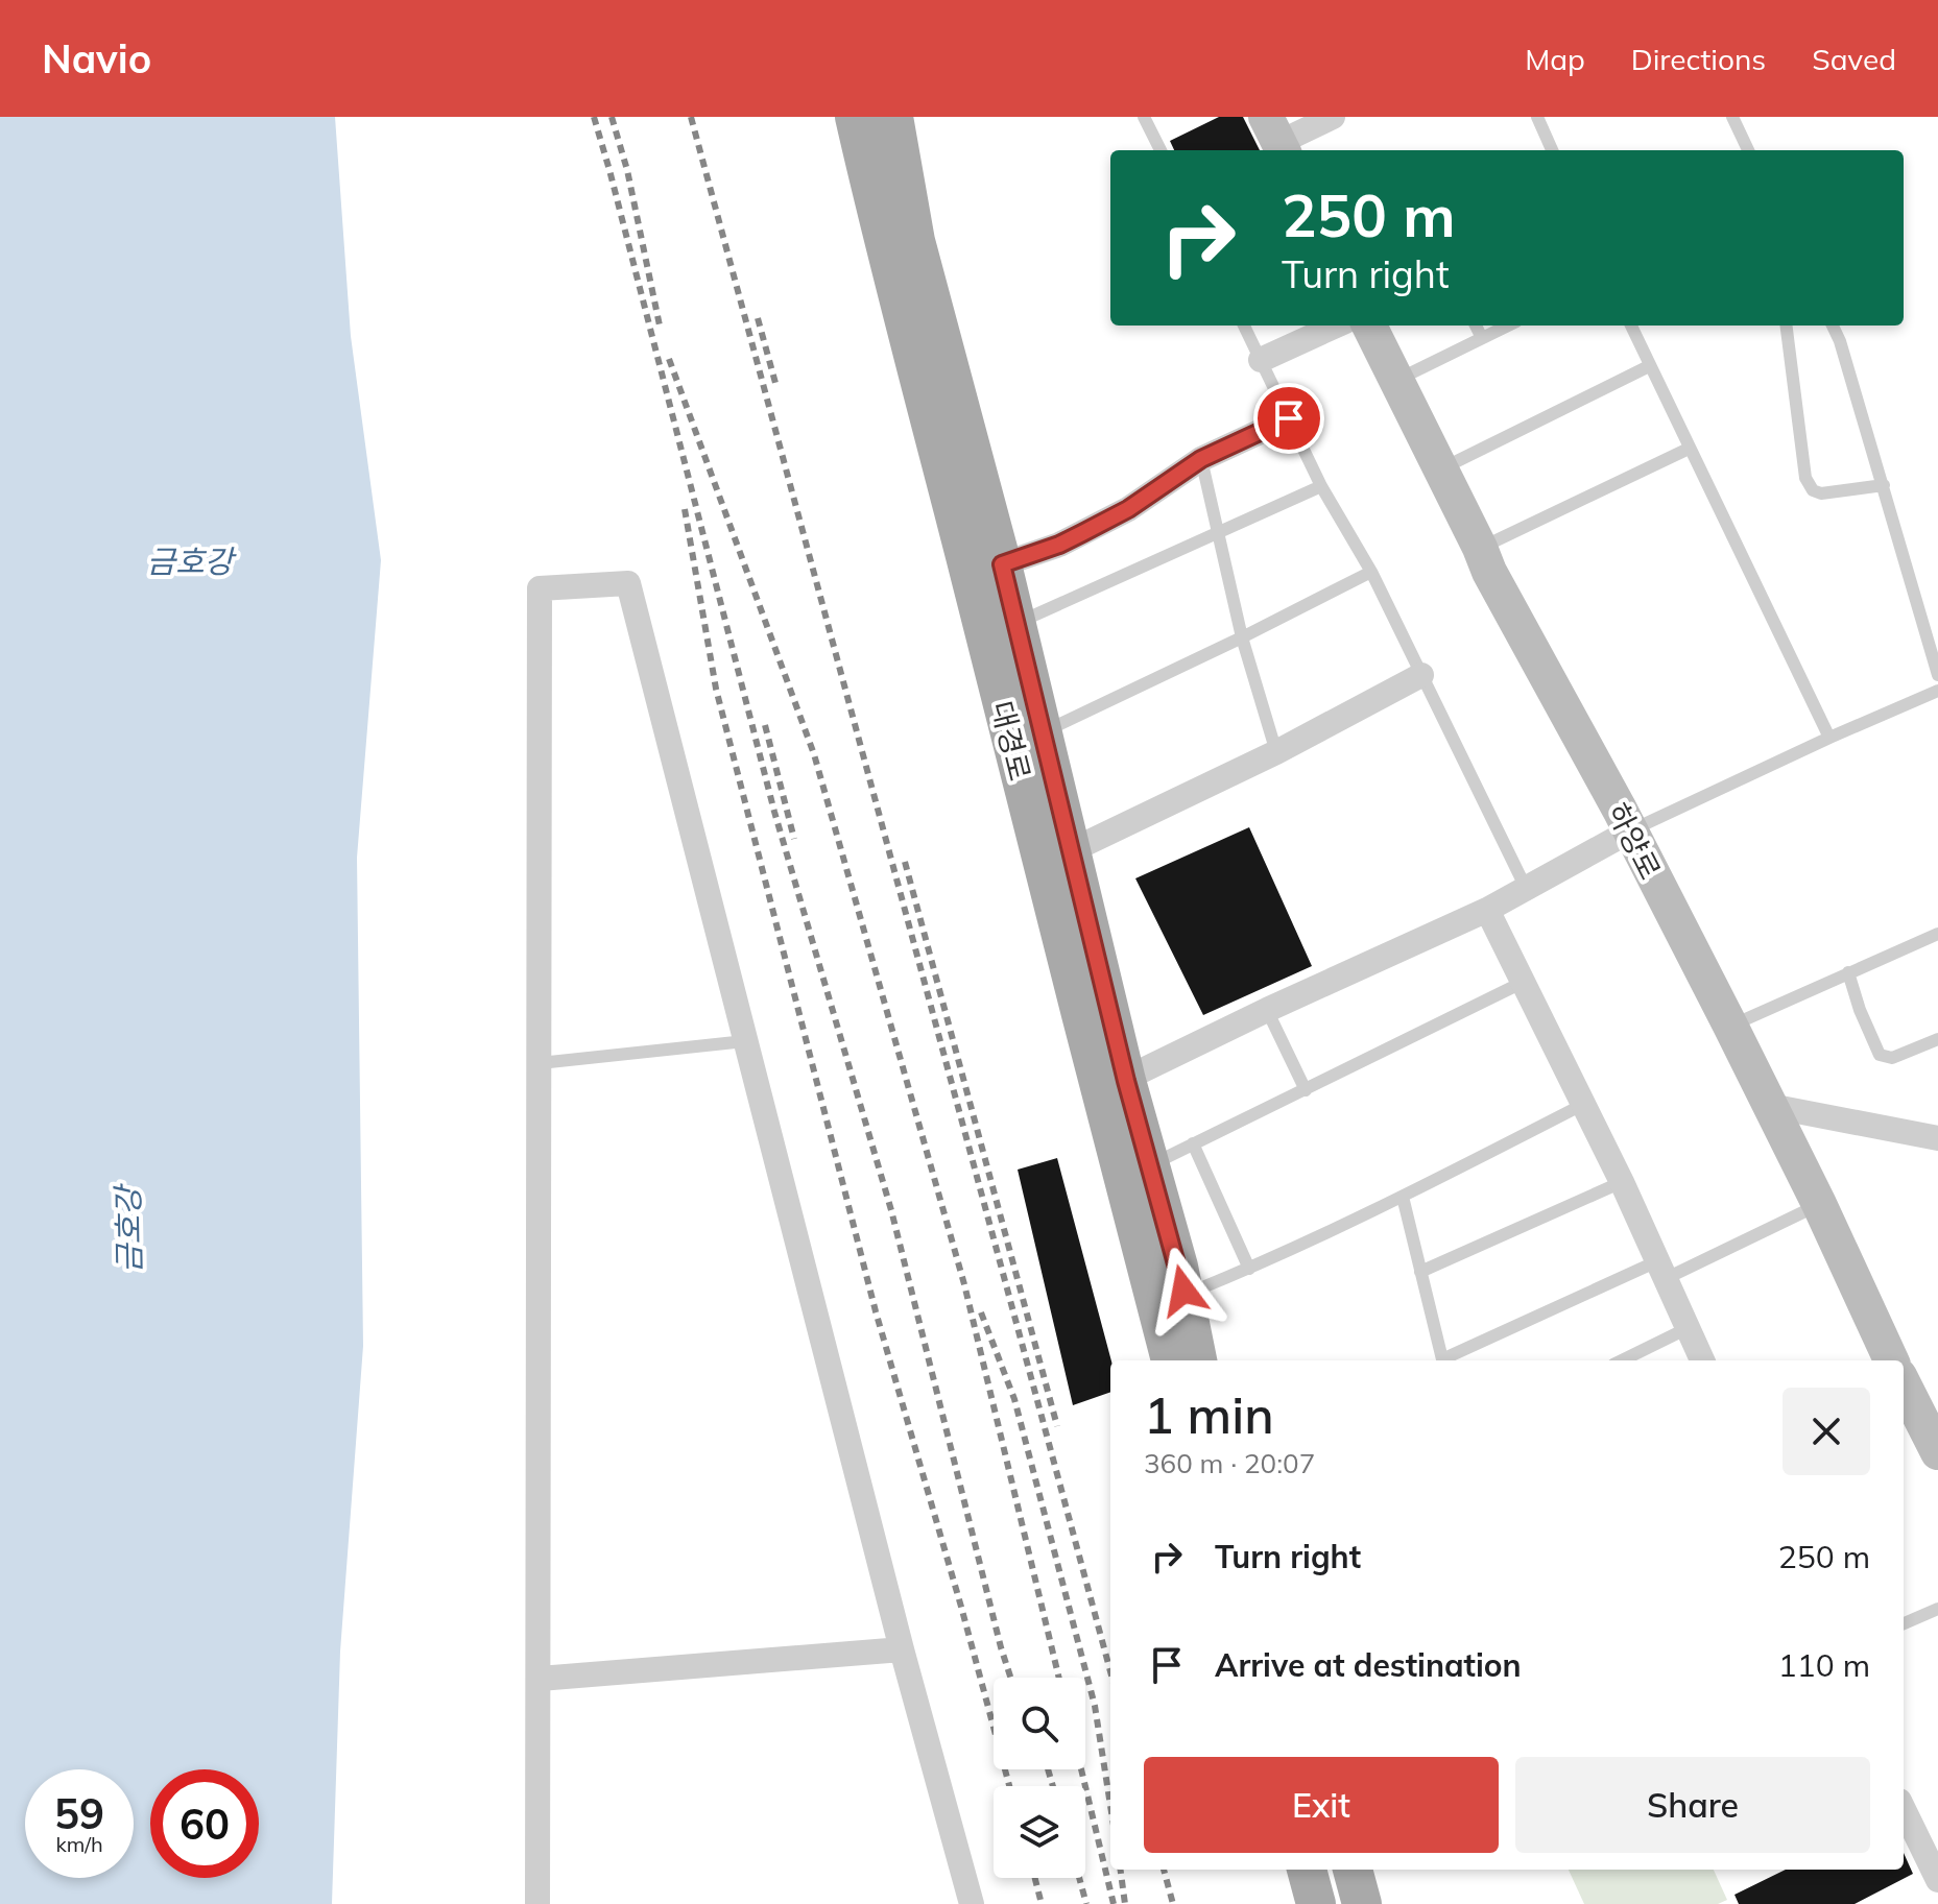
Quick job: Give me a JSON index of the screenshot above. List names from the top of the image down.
{
  "streets": {
    "main road": ["대경로"],
    "street": ["하양로"]
  },
  "water": ["금호강"],
  "page": {
    "header": "Navio",
    "nav": ["Map", "Directions", "Saved"],
    "turn": ["250 m", "Turn right"],
    "heading": ["1 min", "360 m · 20:07"],
    "list": [
      {
        "name": "Turn right",
        "value": "250 m"
      },
      {
        "name": "Arrive at destination",
        "value": "110 m"
      }
    ],
    "buttons": ["Exit", "Share"],
    "speed": "59 km/h",
    "limit": "60"
  }
}
